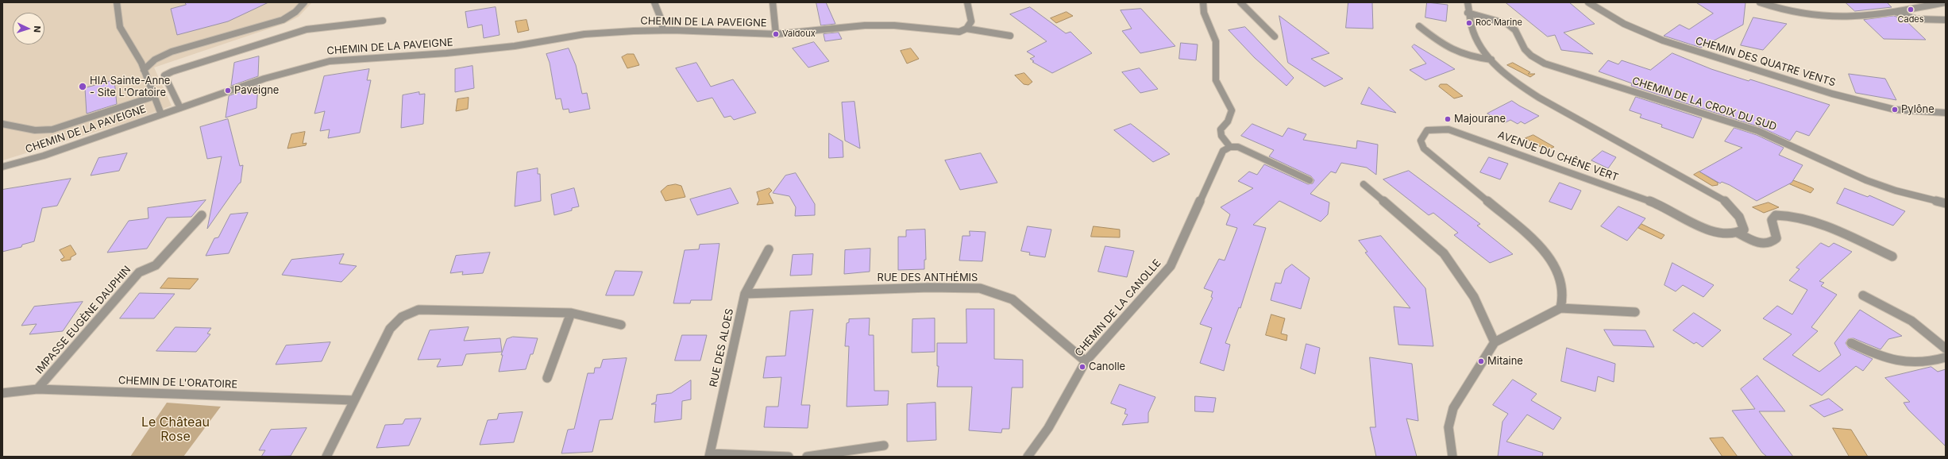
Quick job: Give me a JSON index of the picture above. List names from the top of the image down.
{
  "streets": {
    "street": [
      "CHEMIN DE LA PAVEIGNE",
      "CHEMIN DES QUATRE VENTS",
      "CHEMIN DE LA CROIX DU SUD",
      "AVENUE DU CHÊNE VERT",
      "RUE DES ANTHÉMIS",
      "CHEMIN DE LA CANOLLE",
      "IMPASSE EUGÈNE DAUPHIN",
      "RUE DES ALOES",
      "CHEMIN DE L'ORATOIRE"
    ]
  },
  "crossings": [
    ["RUE DES ANTHÉMIS", "CHEMIN DE LA CANOLLE"],
    ["RUE DES ANTHÉMIS", "RUE DES ALOES"],
    ["IMPASSE EUGÈNE DAUPHIN", "CHEMIN DE L'ORATOIRE"]
  ],
  "parks": ["Le Château Rose"],
  "places": [
    "Cades",
    "Roc Marine",
    "Valdoux",
    "HIA Sainte-Anne - Site L'Oratoire",
    "Paveigne",
    "Pylône",
    "Majourane",
    "Mitaine",
    "Canolle"
  ],
  "north": "right"
}
